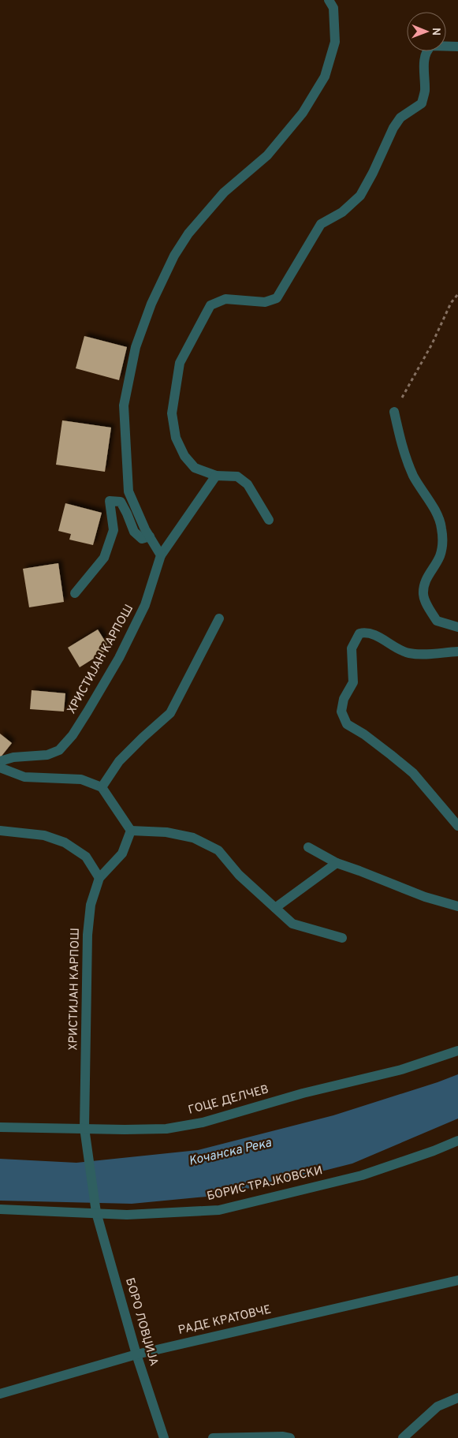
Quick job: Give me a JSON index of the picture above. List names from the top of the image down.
{
  "streets": {
    "street": [
      "ХРИСТИЈАН КАРПОШ",
      "ГОЦЕ ДЕЛЧЕВ",
      "БОРИС ТРАЈКОВСКИ",
      "РАДЕ КРАТОВЧЕ",
      "БОРО ЛОВЏИЈА"
    ]
  },
  "crossings": [
    ["ХРИСТИЈАН КАРПОШ", "ГОЦЕ ДЕЛЧЕВ"],
    ["ХРИСТИЈАН КАРПОШ", "БОРИС ТРАЈКОВСКИ"],
    ["ХРИСТИЈАН КАРПОШ", "БОРО ЛОВЏИЈА"],
    ["БОРИС ТРАЈКОВСКИ", "БОРО ЛОВЏИЈА"],
    ["РАДЕ КРАТОВЧЕ", "БОРО ЛОВЏИЈА"]
  ],
  "water": ["Кочанска Река"],
  "north": "right"
}
